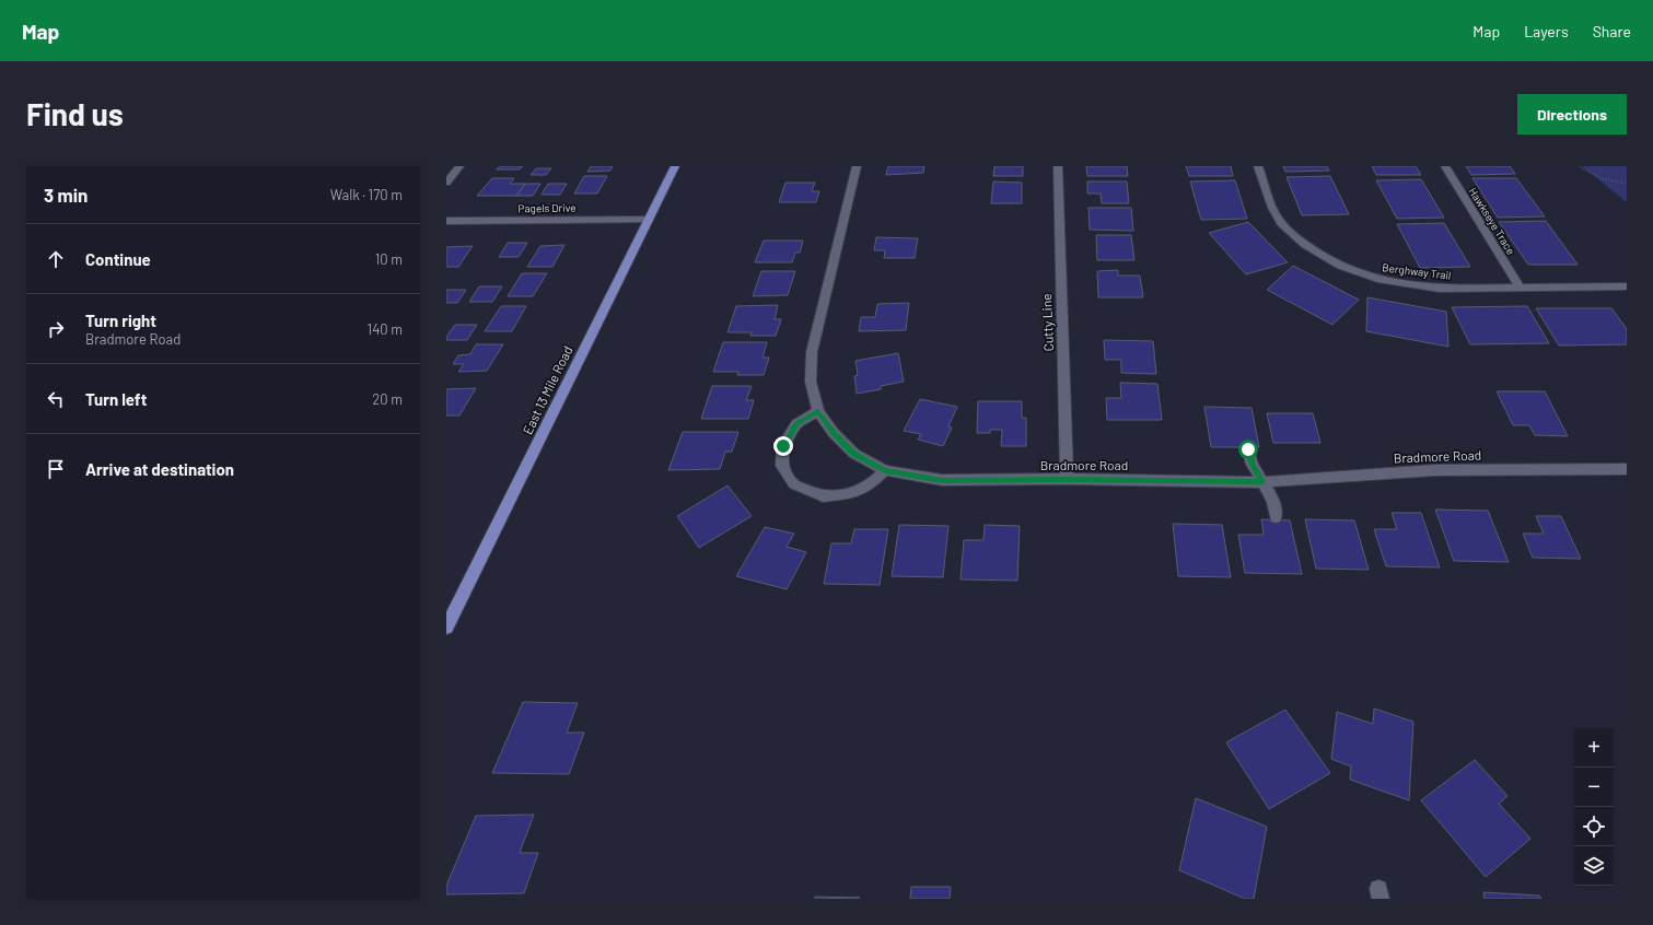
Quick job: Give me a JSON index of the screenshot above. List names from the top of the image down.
{
  "streets": {
    "main road": ["East 13 Mile Road"],
    "street": [
      "Pagels Drive",
      "Hawkseye Trace",
      "Berghway Trail",
      "Cutty Line",
      "Bradmore Road"
    ]
  },
  "crossings": [
    ["Pagels Drive", "East 13 Mile Road"],
    ["Hawkseye Trace", "Berghway Trail"],
    ["Cutty Line", "Bradmore Road"]
  ],
  "page": {
    "header": "Map",
    "nav": ["Map", "Layers", "Share"],
    "buttons": "Directions",
    "title": "Find us",
    "heading": ["3 min", "Walk · 170 m"],
    "list": [
      ["Continue", "10 m"],
      ["Turn right", "Bradmore Road", "140 m"],
      ["Turn left", "20 m"],
      "Arrive at destination"
    ],
    "map_buttons": ["+", "−"]
  }
}
